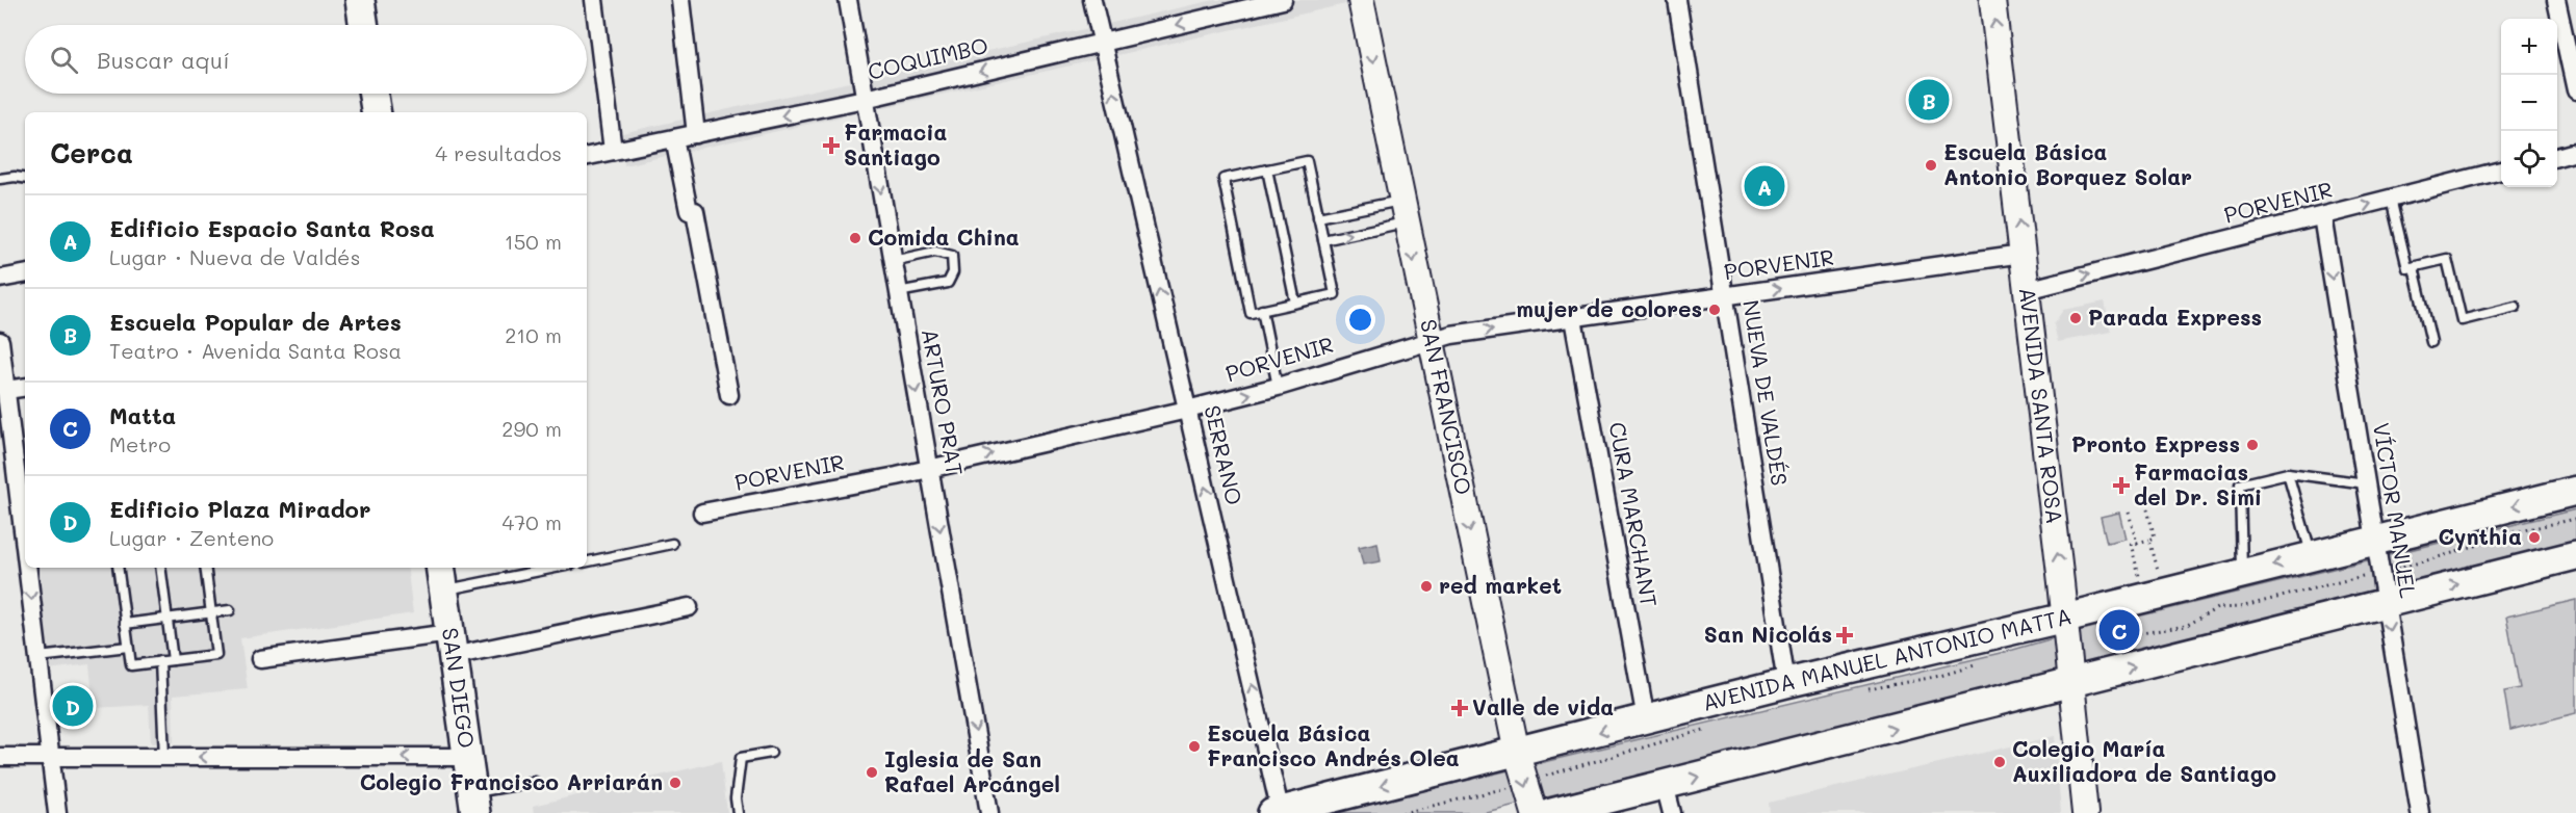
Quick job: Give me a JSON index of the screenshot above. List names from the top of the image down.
{
  "streets": {
    "main road": [
      "AVENIDA SANTA ROSA",
      "SAN FRANCISCO",
      "AVENIDA MANUEL ANTONIO MATTA",
      "SAN DIEGO"
    ],
    "street": [
      "COQUIMBO",
      "PORVENIR",
      "NUEVA DE VALDÉS",
      "ARTURO PRAT",
      "SERRANO",
      "VÍCTOR MANUEL",
      "CURA MARCHANT"
    ]
  },
  "crossings": [
    ["COQUIMBO", "ARTURO PRAT"],
    ["COQUIMBO", "SERRANO"],
    ["PORVENIR", "NUEVA DE VALDÉS"],
    ["PORVENIR", "ARTURO PRAT"],
    ["PORVENIR", "AVENIDA SANTA ROSA"],
    ["PORVENIR", "SAN FRANCISCO"],
    ["PORVENIR", "SERRANO"],
    ["PORVENIR", "VÍCTOR MANUEL"],
    ["PORVENIR", "CURA MARCHANT"],
    ["NUEVA DE VALDÉS", "AVENIDA MANUEL ANTONIO MATTA"],
    ["AVENIDA SANTA ROSA", "AVENIDA MANUEL ANTONIO MATTA"],
    ["SAN FRANCISCO", "AVENIDA MANUEL ANTONIO MATTA"],
    ["SERRANO", "AVENIDA MANUEL ANTONIO MATTA"],
    ["VÍCTOR MANUEL", "AVENIDA MANUEL ANTONIO MATTA"],
    ["CURA MARCHANT", "AVENIDA MANUEL ANTONIO MATTA"]
  ],
  "one_way": [
    "COQUIMBO",
    "PORVENIR",
    "ARTURO PRAT",
    "AVENIDA SANTA ROSA",
    "SAN FRANCISCO",
    "SERRANO",
    "VÍCTOR MANUEL"
  ],
  "places": {
    "health": [
      "Farmacia Santiago",
      "Farmacias del Dr. Simi",
      "San Nicolás",
      "Valle de vida"
    ],
    "other": [
      "Escuela Básica Antonio Borquez Solar",
      "Comida China",
      "mujer de colores",
      "Parada Express",
      "Pronto Express",
      "Cynthia",
      "red market",
      "Escuela Básica Francisco Andrés Olea",
      "Colegio María Auxiliadora de Santiago",
      "Iglesia de San Rafael Arcángel",
      "Colegio Francisco Arriarán"
    ]
  },
  "page": {
    "map_buttons": ["+", "−"],
    "search": "Buscar aquí",
    "pins": [
      "B",
      "A",
      "C",
      "D"
    ],
    "heading": ["Cerca", "4 resultados"],
    "list": [
      {
        "mark": "A",
        "name": "Edificio Espacio Santa Rosa",
        "note": "Lugar · Nueva de Valdés",
        "value": "150 m"
      },
      {
        "mark": "B",
        "name": "Escuela Popular de Artes",
        "note": "Teatro · Avenida Santa Rosa",
        "value": "210 m"
      },
      {
        "mark": "C",
        "name": "Matta",
        "note": "Metro",
        "value": "290 m"
      },
      {
        "mark": "D",
        "name": "Edificio Plaza Mirador",
        "note": "Lugar · Zenteno",
        "value": "470 m"
      }
    ]
  }
}
